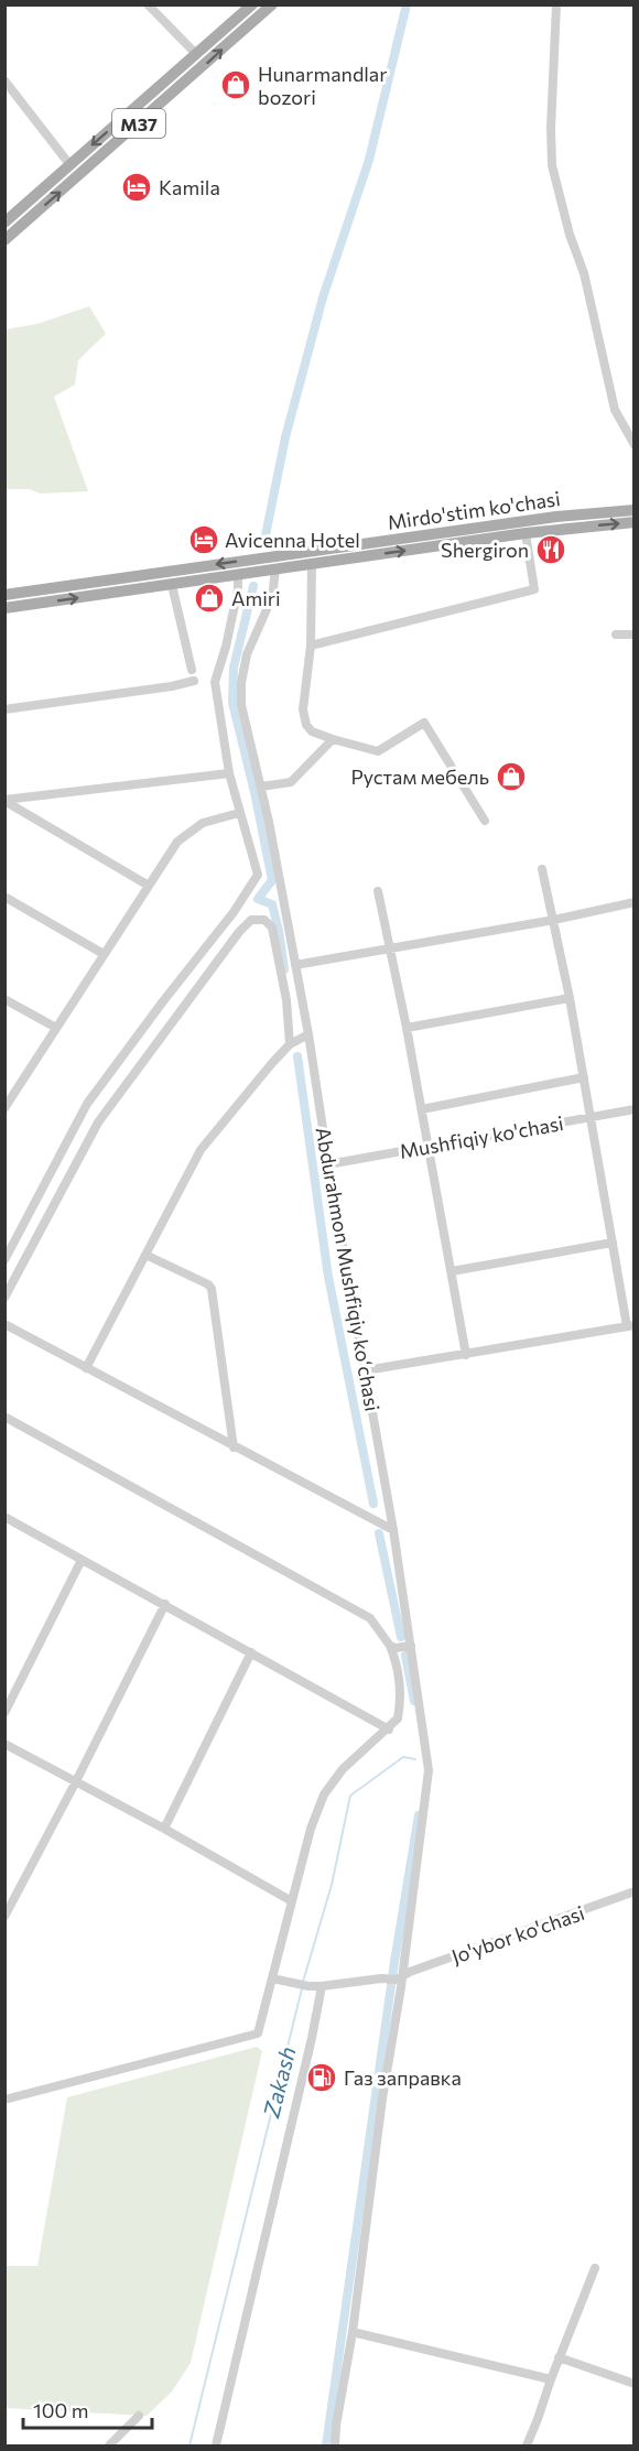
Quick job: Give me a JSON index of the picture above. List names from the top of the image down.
{
  "streets": {
    "main road": ["M37", "Mirdo'stim ko'chasi"],
    "street": ["Mushfiqiy ko'chasi", "Abdurahmon Mushfiqiy koʻchasi", "Jo'ybor ko'chasi"]
  },
  "crossings": [
    ["Mirdo'stim ko'chasi", "Abdurahmon Mushfiqiy koʻchasi"],
    ["Mushfiqiy ko'chasi", "Abdurahmon Mushfiqiy koʻchasi"],
    ["Abdurahmon Mushfiqiy koʻchasi", "Jo'ybor ko'chasi"]
  ],
  "water": ["Zakash"],
  "places": {
    "shop": ["Hunarmandlar bozori", "Amiri", "Рустам мебель"],
    "hotel": ["Kamila", "Avicenna Hotel"],
    "restaurant": ["Shergiron"],
    "fuel station": ["Газ заправка"]
  },
  "scale_bar": "100 m"
}
